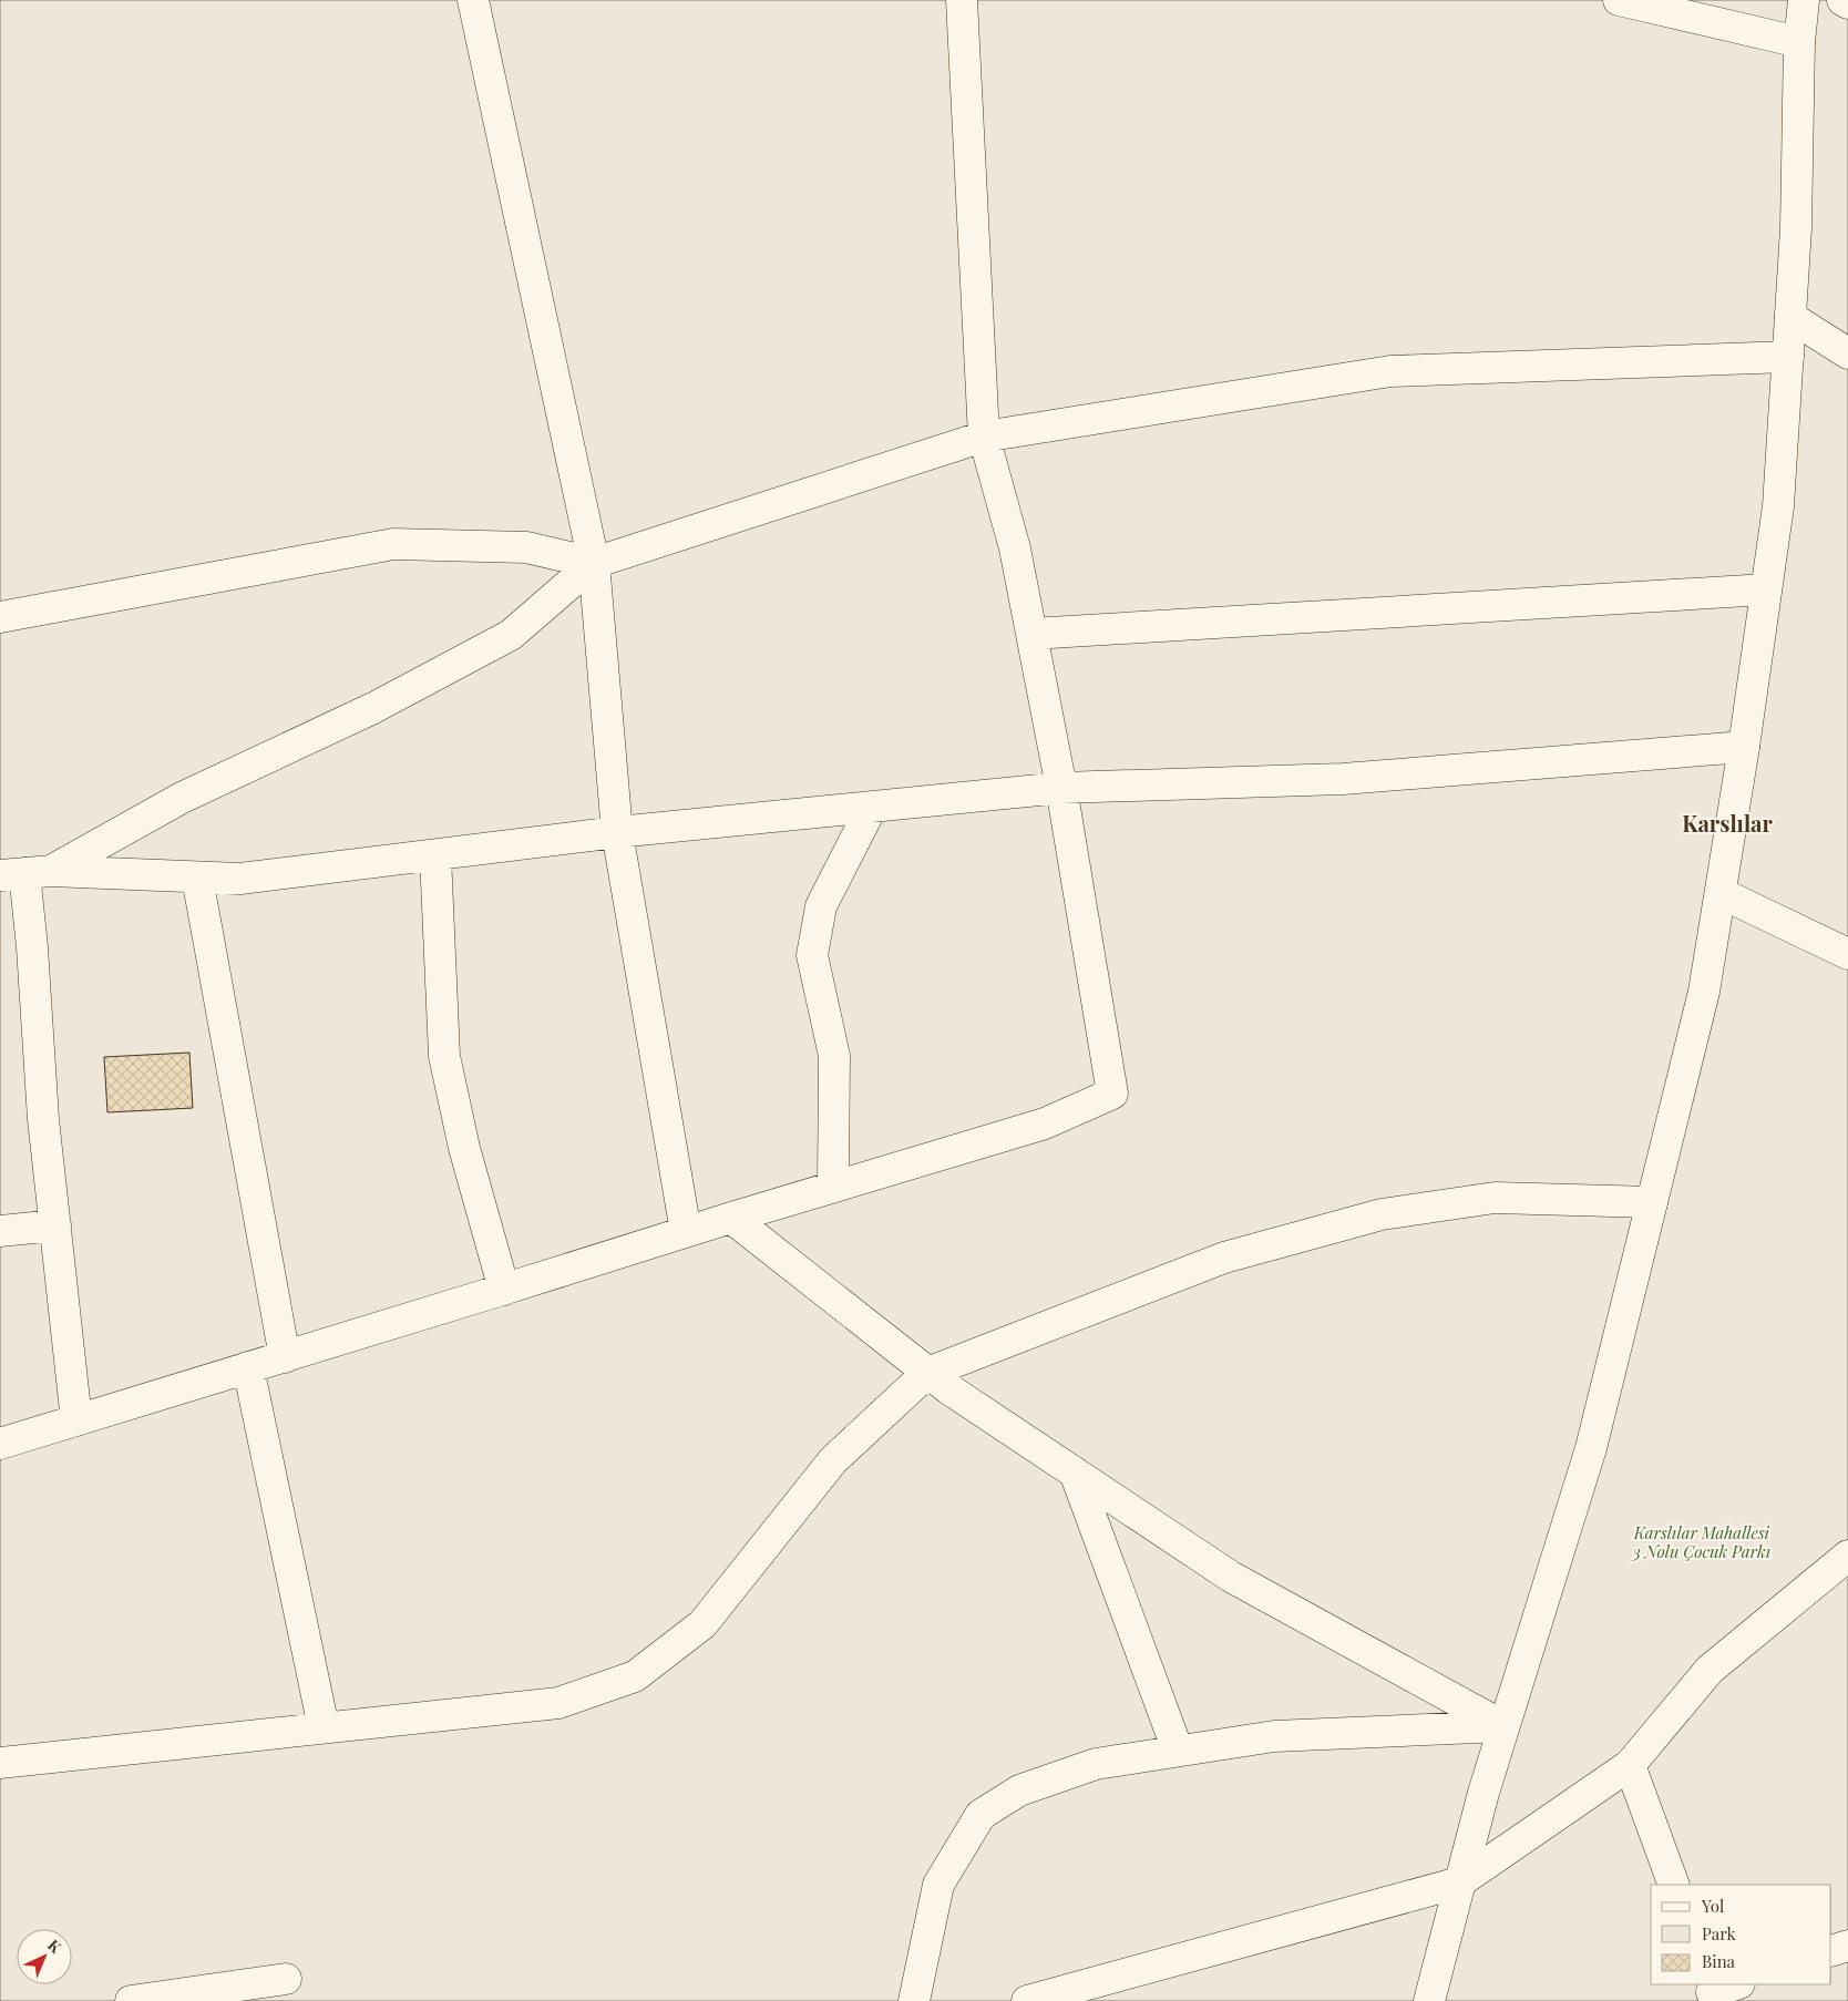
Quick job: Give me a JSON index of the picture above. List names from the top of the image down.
{
  "districts": ["Karslılar"],
  "parks": ["Karslılar Mahallesi 3 Nolu Çocuk Parkı"],
  "legend": ["Yol", "Park", "Bina"],
  "north": "top right"
}
